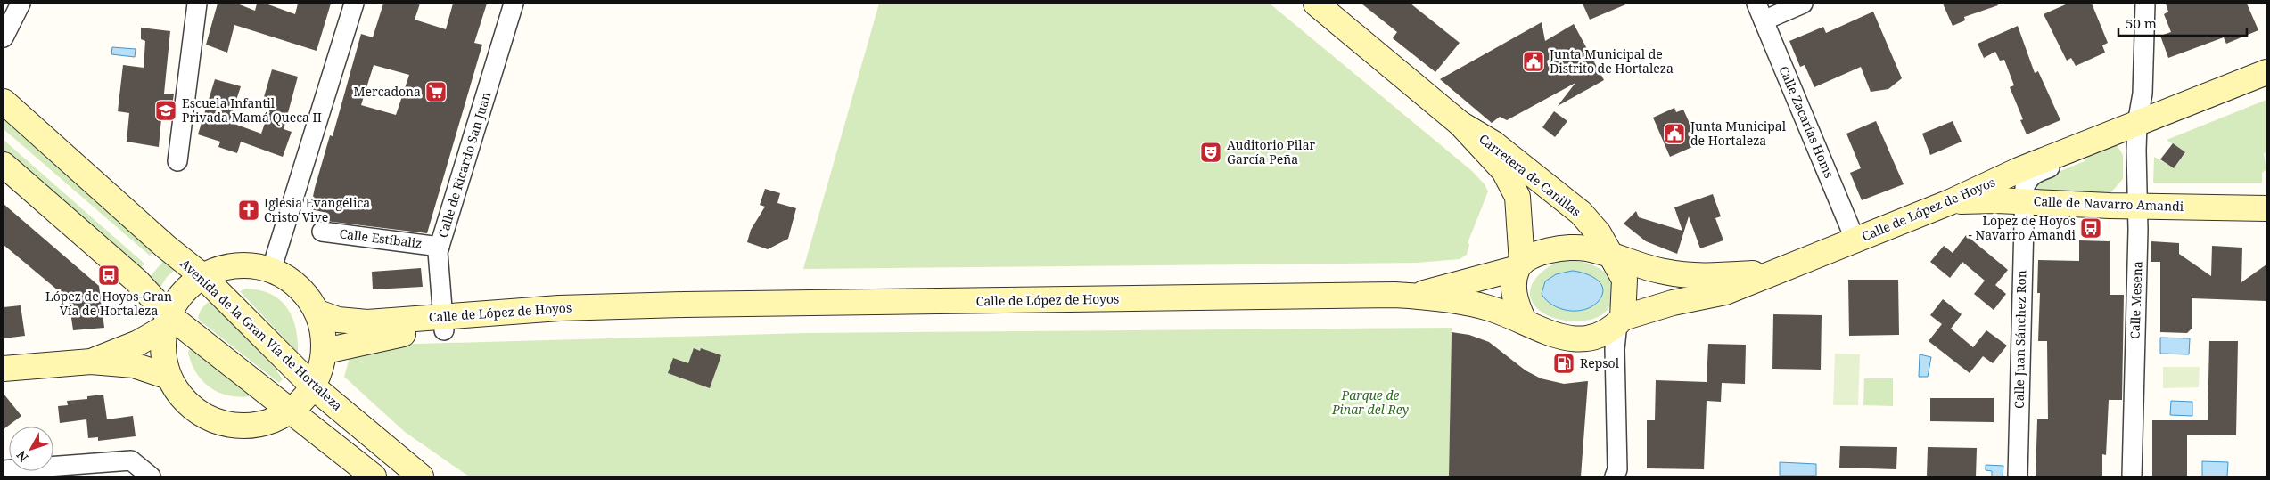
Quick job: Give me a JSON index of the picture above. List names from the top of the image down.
{
  "streets": {
    "street": [
      "Calle Zacarías Homs",
      "Calle de Ricardo San Juan",
      "Carretera de Canillas",
      "Calle de Navarro Amandi",
      "Calle de López de Hoyos",
      "Calle Estíbaliz",
      "Calle Mesena",
      "Avenida de la Gran Vía de Hortaleza",
      "Calle Juan Sánchez Ron"
    ]
  },
  "crossings": [
    ["Calle Zacarías Homs", "Calle de López de Hoyos"],
    ["Calle de Ricardo San Juan", "Calle de López de Hoyos"],
    ["Calle de Ricardo San Juan", "Calle Estíbaliz"],
    ["Carretera de Canillas", "Calle de López de Hoyos"],
    ["Calle de Navarro Amandi", "Calle de López de Hoyos"],
    ["Calle de Navarro Amandi", "Calle Mesena"],
    ["Calle de Navarro Amandi", "Calle Juan Sánchez Ron"],
    ["Calle de López de Hoyos", "Calle Mesena"],
    ["Calle de López de Hoyos", "Calle Juan Sánchez Ron"]
  ],
  "parks": ["Parque de Pinar del Rey"],
  "places": {
    "public building": ["Junta Municipal de Distrito de Hortaleza", "Junta Municipal de Hortaleza"],
    "supermarket": ["Mercadona"],
    "school or university": ["Escuela Infantil Privada Mamá Queca II"],
    "theatre": ["Auditorio Pilar García Peña"],
    "church": ["Iglesia Evangélica Cristo Vive"],
    "bus stop": ["López de Hoyos - Navarro Amandi", "López de Hoyos-Gran Vía de Hortaleza"],
    "fuel station": ["Repsol"]
  },
  "scale_bar": "50 m",
  "north": "bottom left"
}
